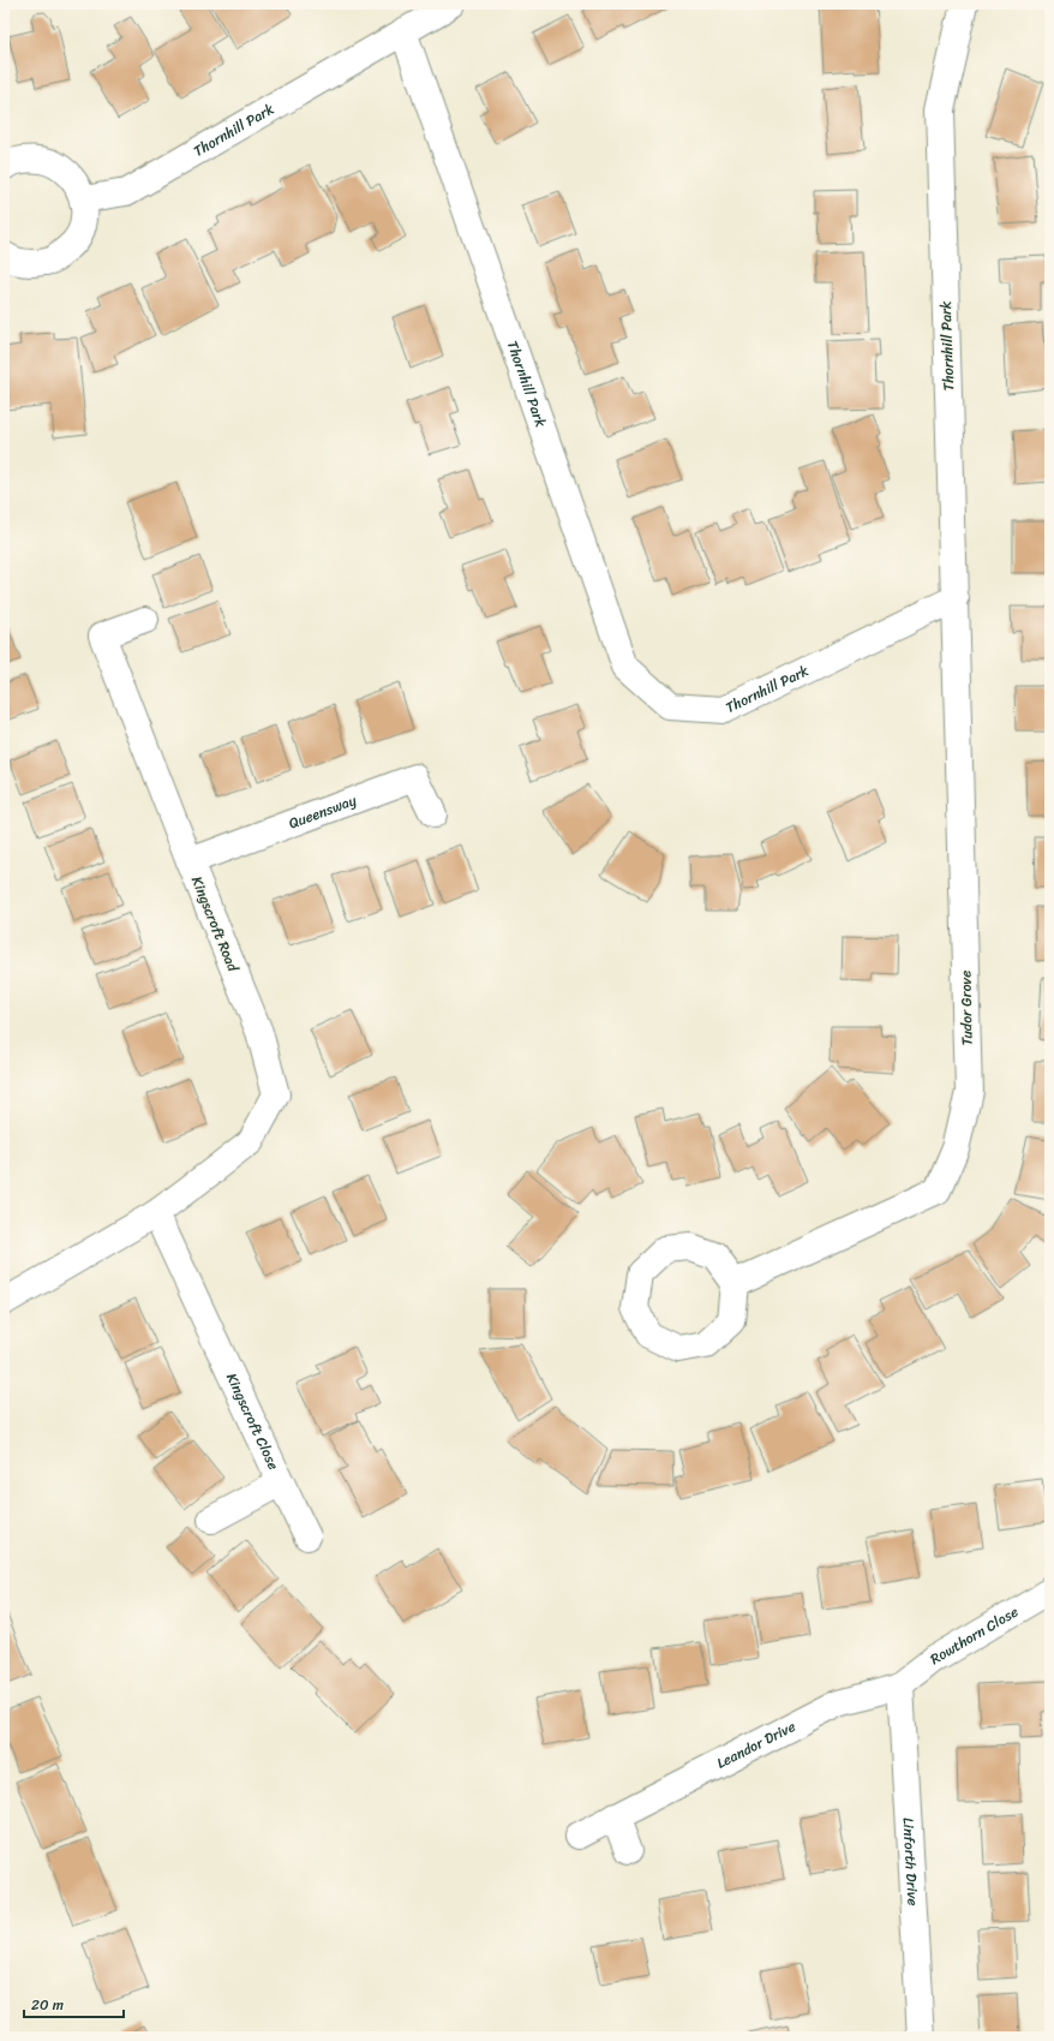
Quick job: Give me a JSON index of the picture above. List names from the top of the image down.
{
  "streets": {
    "street": [
      "Thornhill Park",
      "Queensway",
      "Kingscroft Road",
      "Tudor Grove",
      "Kingscroft Close",
      "Rowthorn Close",
      "Leandor Drive",
      "Linforth Drive"
    ]
  },
  "crossings": [
    ["Thornhill Park", "Tudor Grove"],
    ["Queensway", "Kingscroft Road"],
    ["Kingscroft Road", "Kingscroft Close"],
    ["Rowthorn Close", "Leandor Drive"],
    ["Rowthorn Close", "Linforth Drive"],
    ["Leandor Drive", "Linforth Drive"]
  ],
  "scale_bar": "20 m"
}
